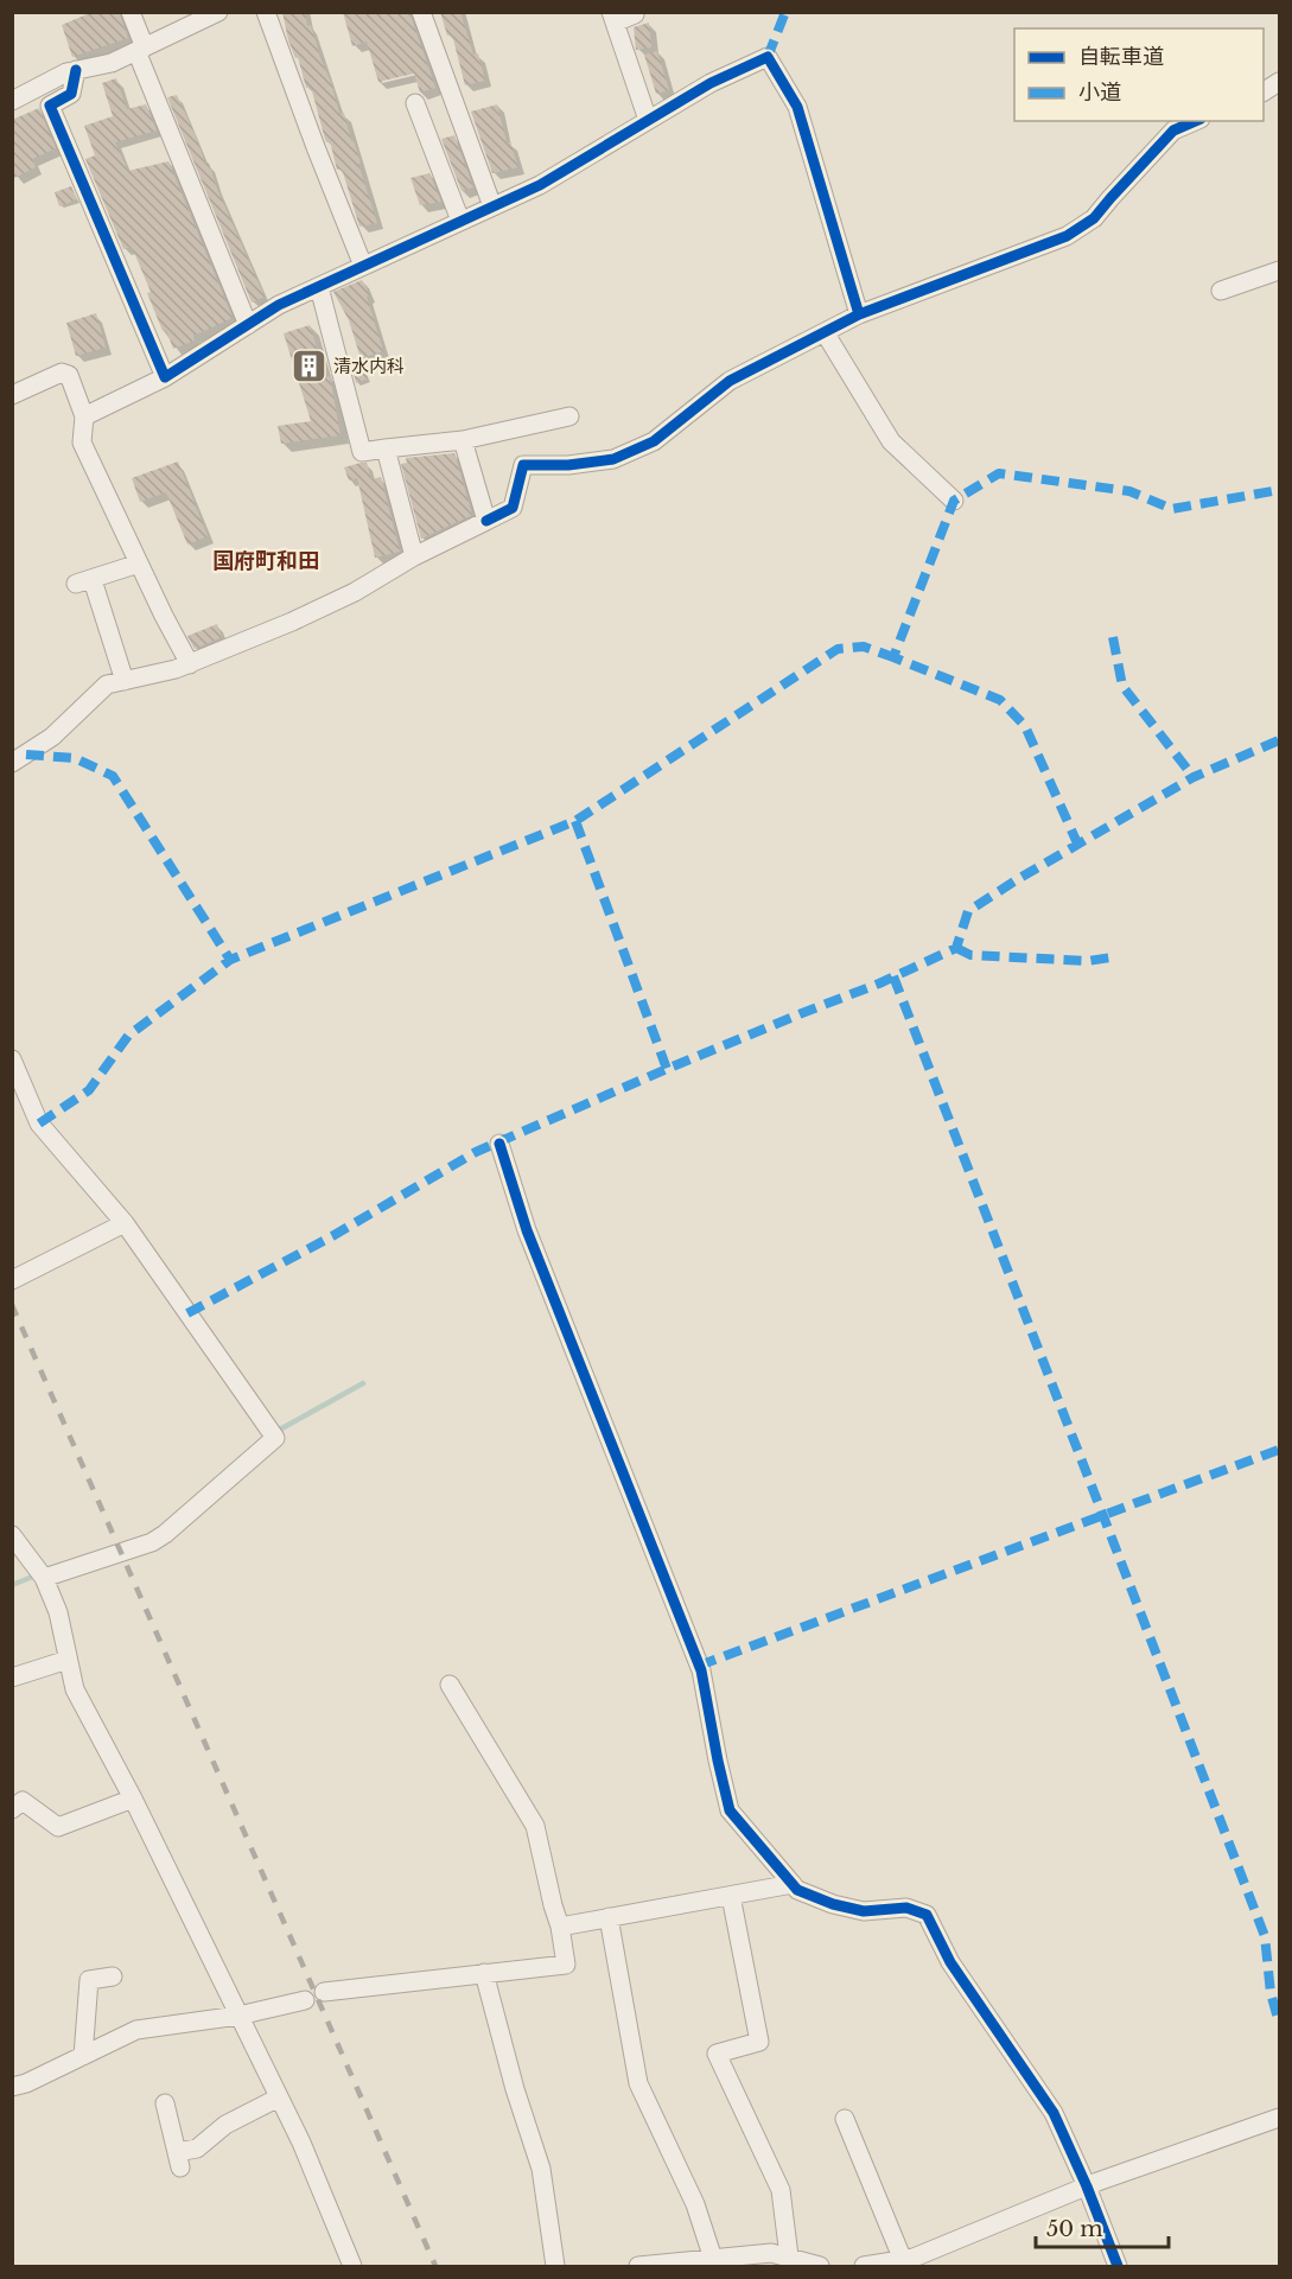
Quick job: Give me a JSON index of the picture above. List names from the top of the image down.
{
  "districts": ["国府町和田"],
  "places": {
    "building": ["清水内科"]
  },
  "legend": ["自転車道", "小道"],
  "scale_bar": "50 m"
}
